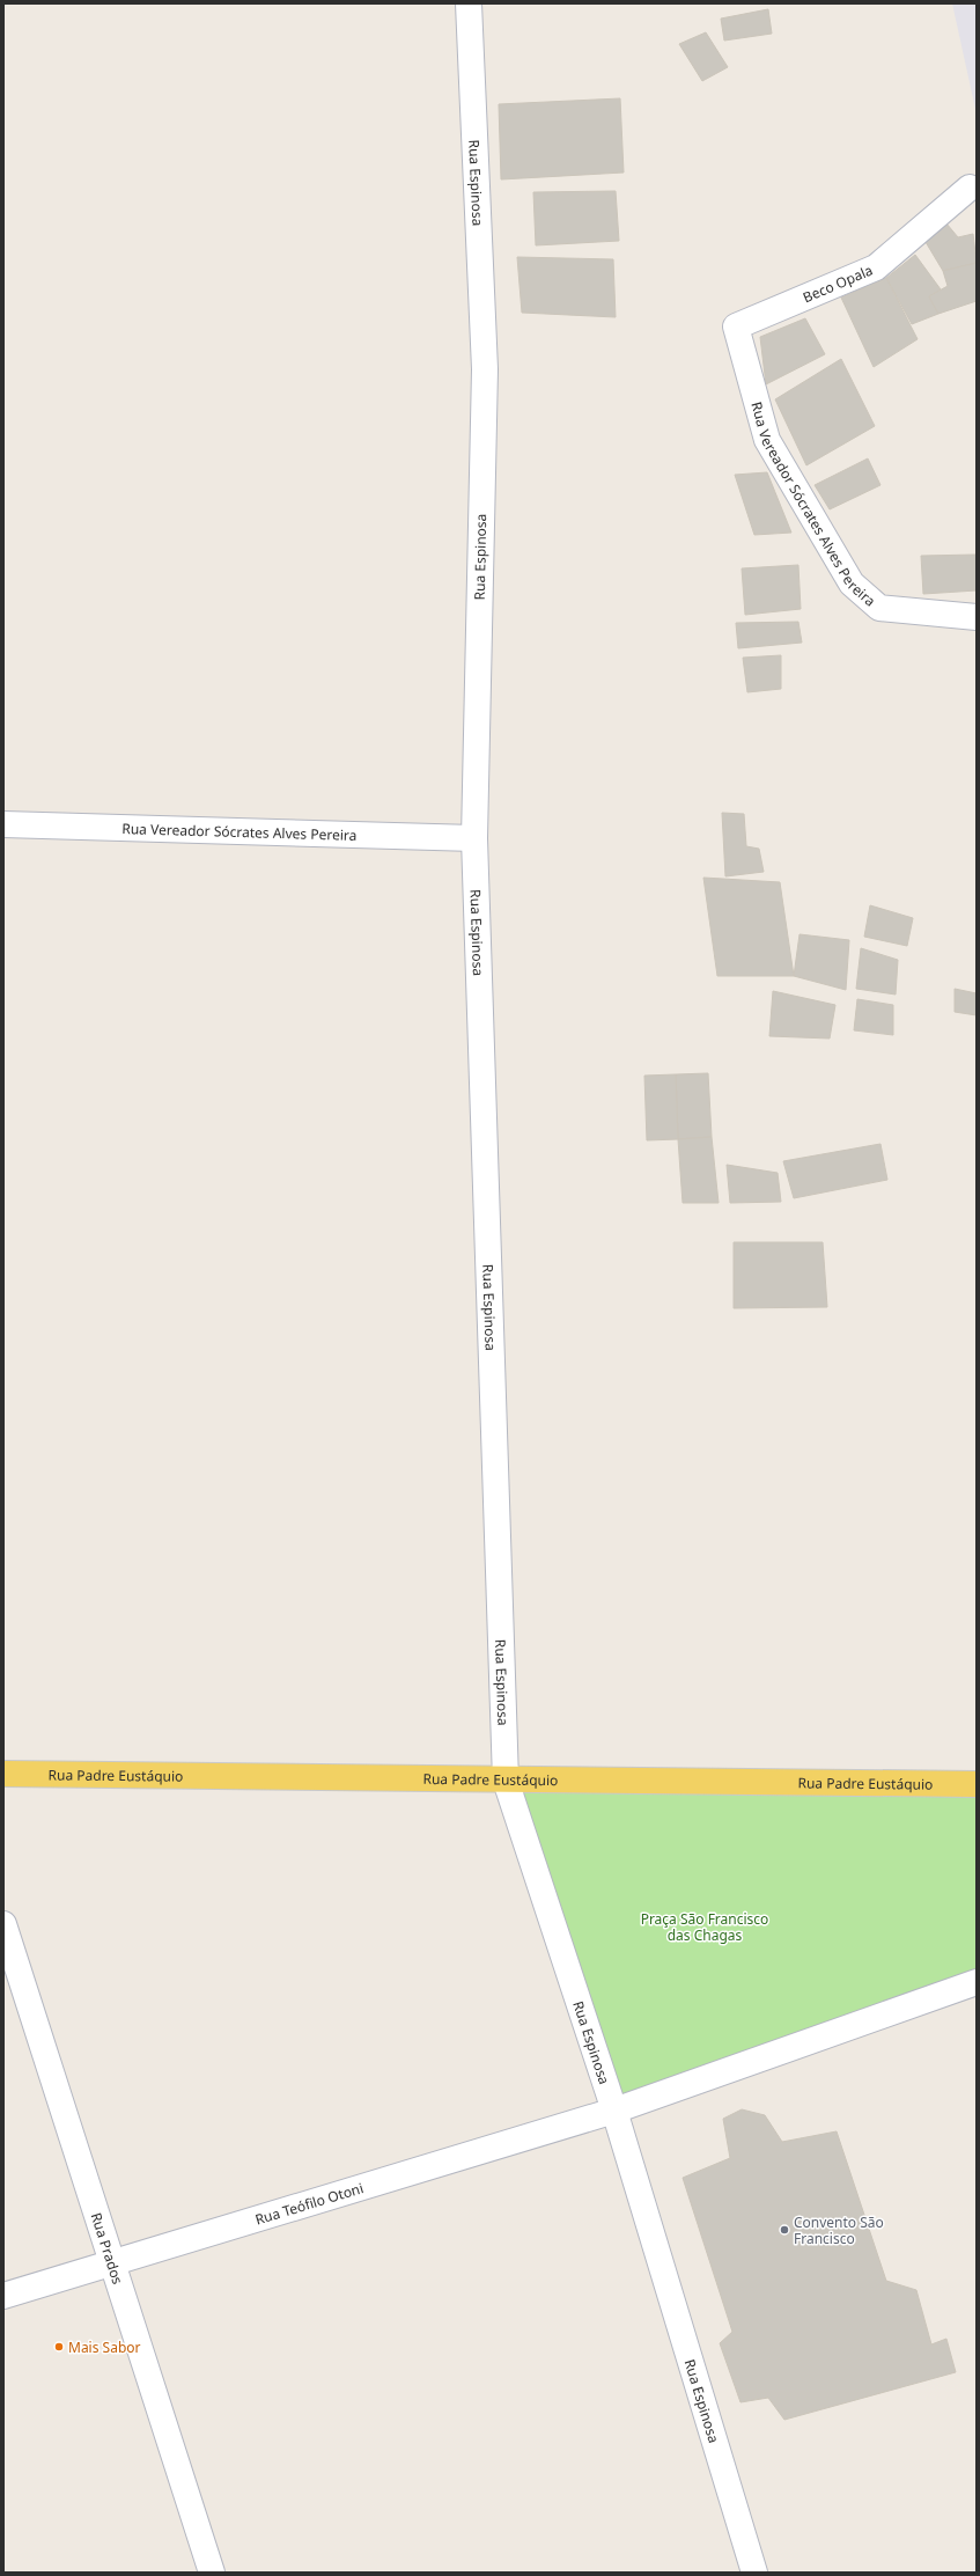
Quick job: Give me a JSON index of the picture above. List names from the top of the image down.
{
  "streets": {
    "main road": ["Rua Padre Eustáquio"],
    "street": [
      "Rua Espinosa",
      "Beco Opala",
      "Rua Vereador Sócrates Alves Pereira",
      "Rua Teófilo Otoni",
      "Rua Prados"
    ]
  },
  "crossings": [
    ["Rua Espinosa", "Rua Vereador Sócrates Alves Pereira"],
    ["Rua Espinosa", "Rua Padre Eustáquio"],
    ["Rua Espinosa", "Rua Teófilo Otoni"],
    ["Beco Opala", "Rua Vereador Sócrates Alves Pereira"],
    ["Rua Teófilo Otoni", "Rua Prados"]
  ],
  "parks": ["Praça São Francisco das Chagas"],
  "places": ["Convento São Francisco", "Mais Sabor"]
}
